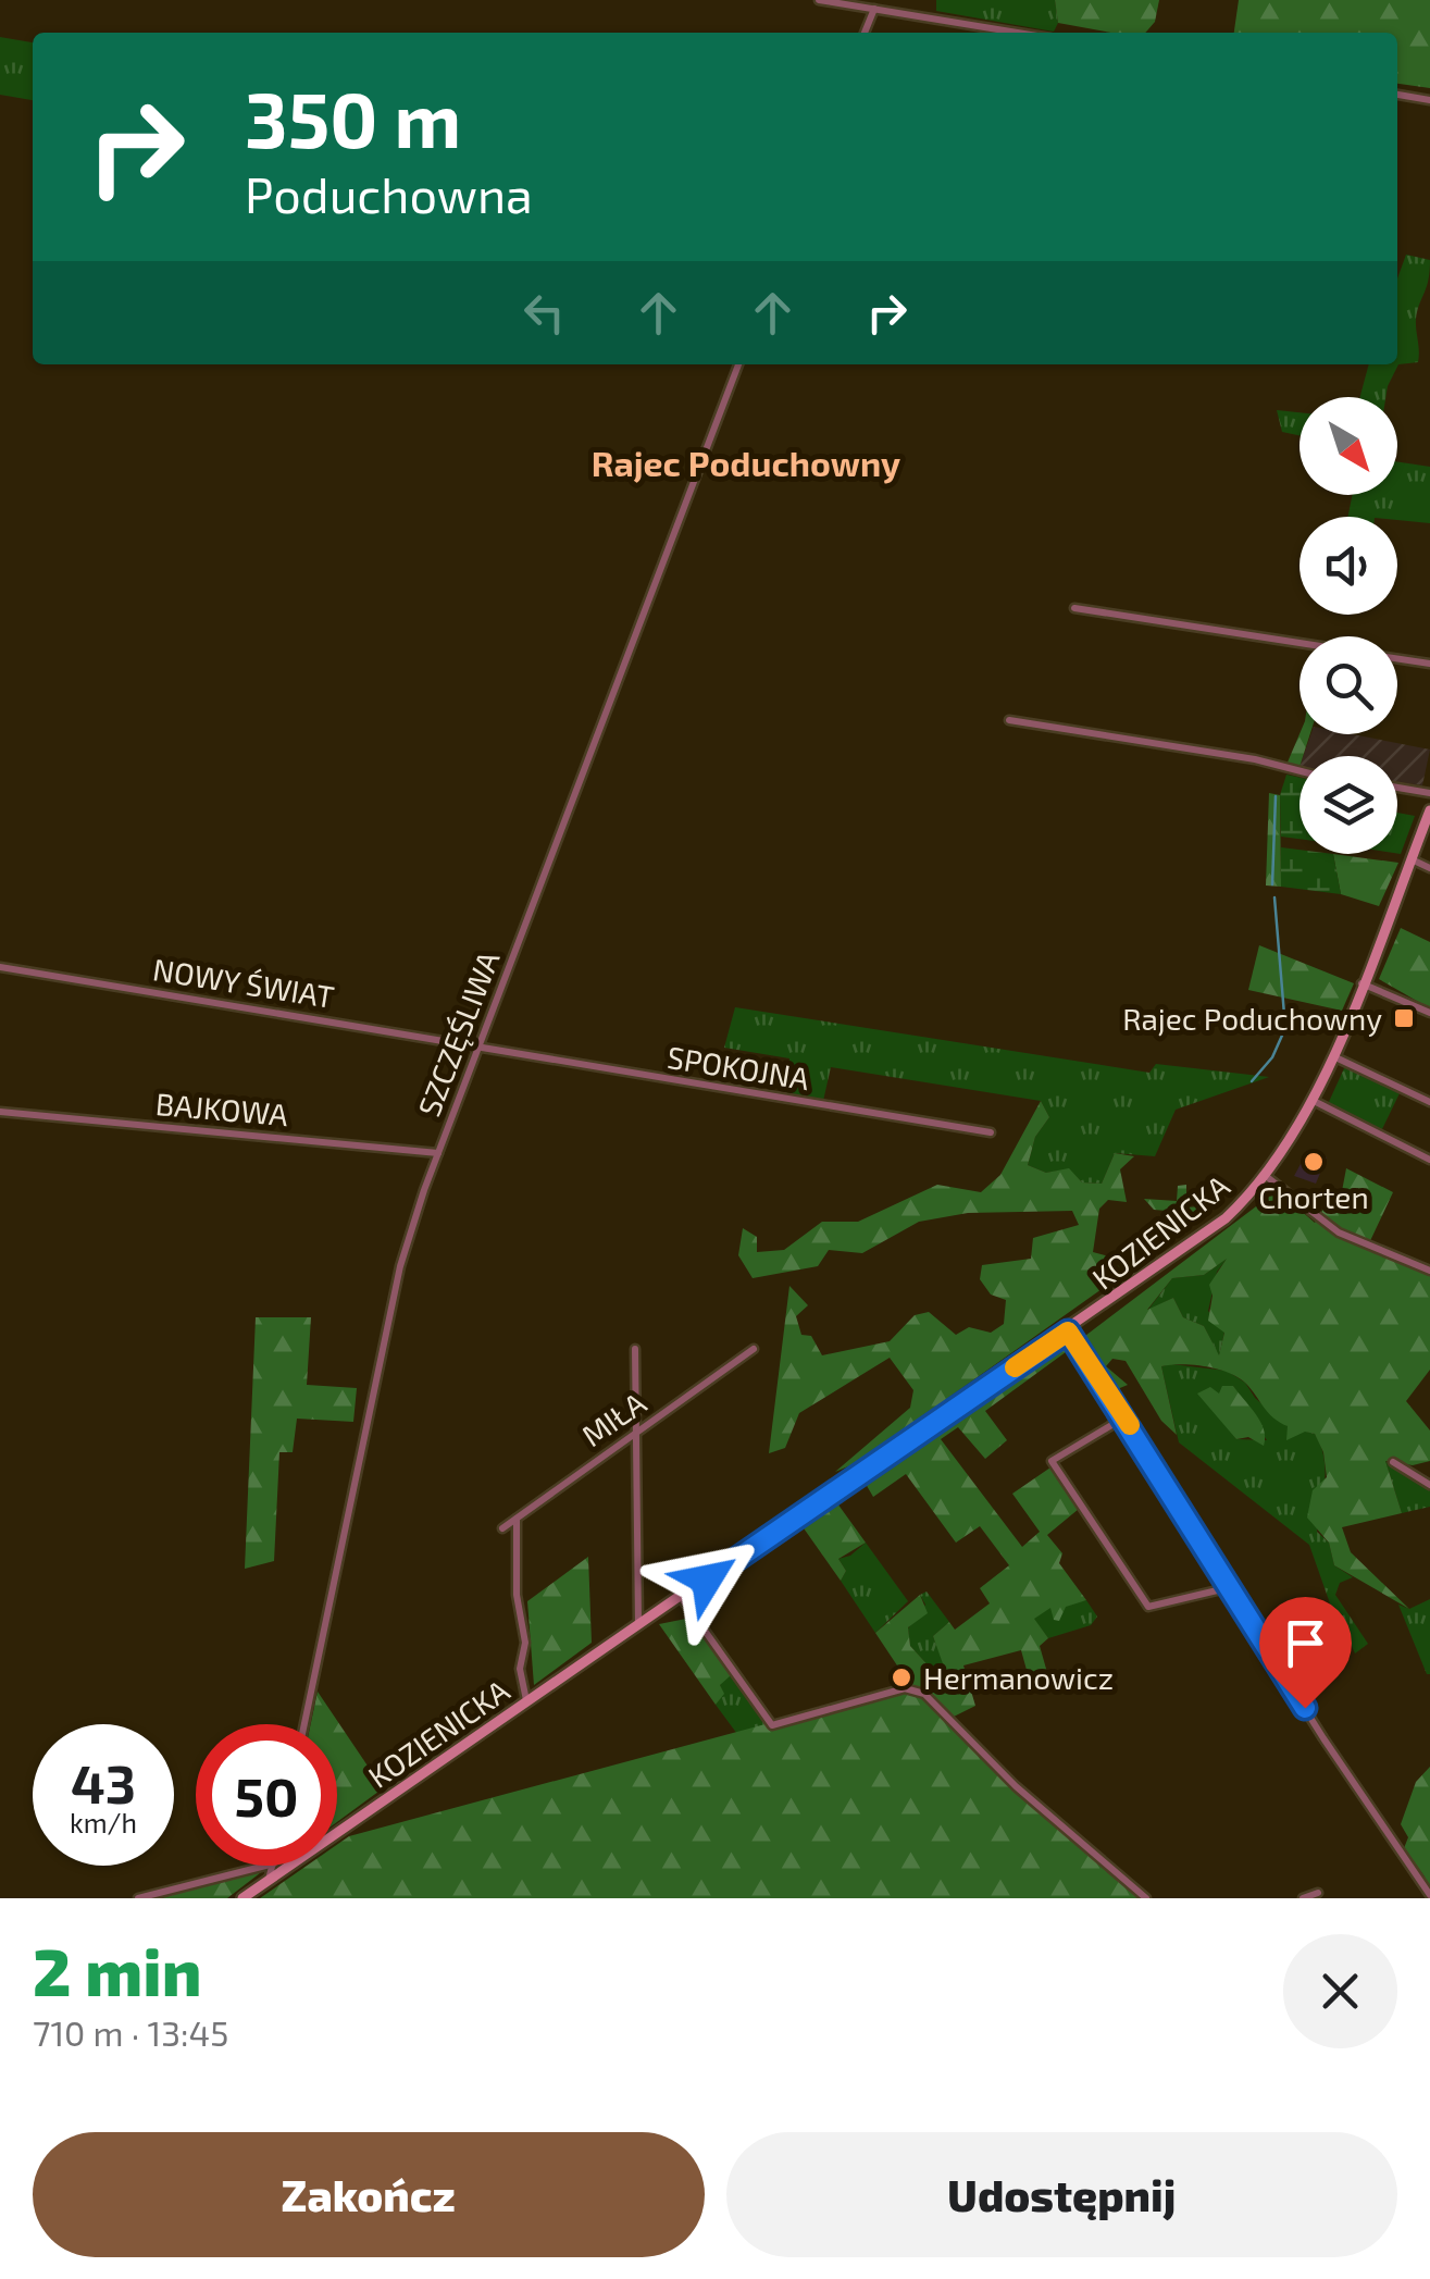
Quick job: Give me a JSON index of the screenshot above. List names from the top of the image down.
{
  "streets": {
    "main road": ["KOZIENICKA"],
    "street": [
      "NOWY ŚWIAT",
      "SZCZĘŚLIWA",
      "SPOKOJNA",
      "BAJKOWA",
      "MIŁA"
    ]
  },
  "crossings": [
    ["NOWY ŚWIAT", "SZCZĘŚLIWA"],
    ["NOWY ŚWIAT", "SPOKOJNA"],
    ["SZCZĘŚLIWA", "SPOKOJNA"],
    ["SZCZĘŚLIWA", "BAJKOWA"]
  ],
  "districts": ["Rajec Poduchowny"],
  "places": {
    "transit": ["Rajec Poduchowny"],
    "other": ["Chorten", "Hermanowicz"]
  },
  "north": "bottom right",
  "page": {
    "turn": ["350 m", "Poduchowna"],
    "speed": "43 km/h",
    "limit": "50",
    "heading": ["2 min", "710 m · 13:45"],
    "buttons": ["Zakończ", "Udostępnij"]
  }
}
